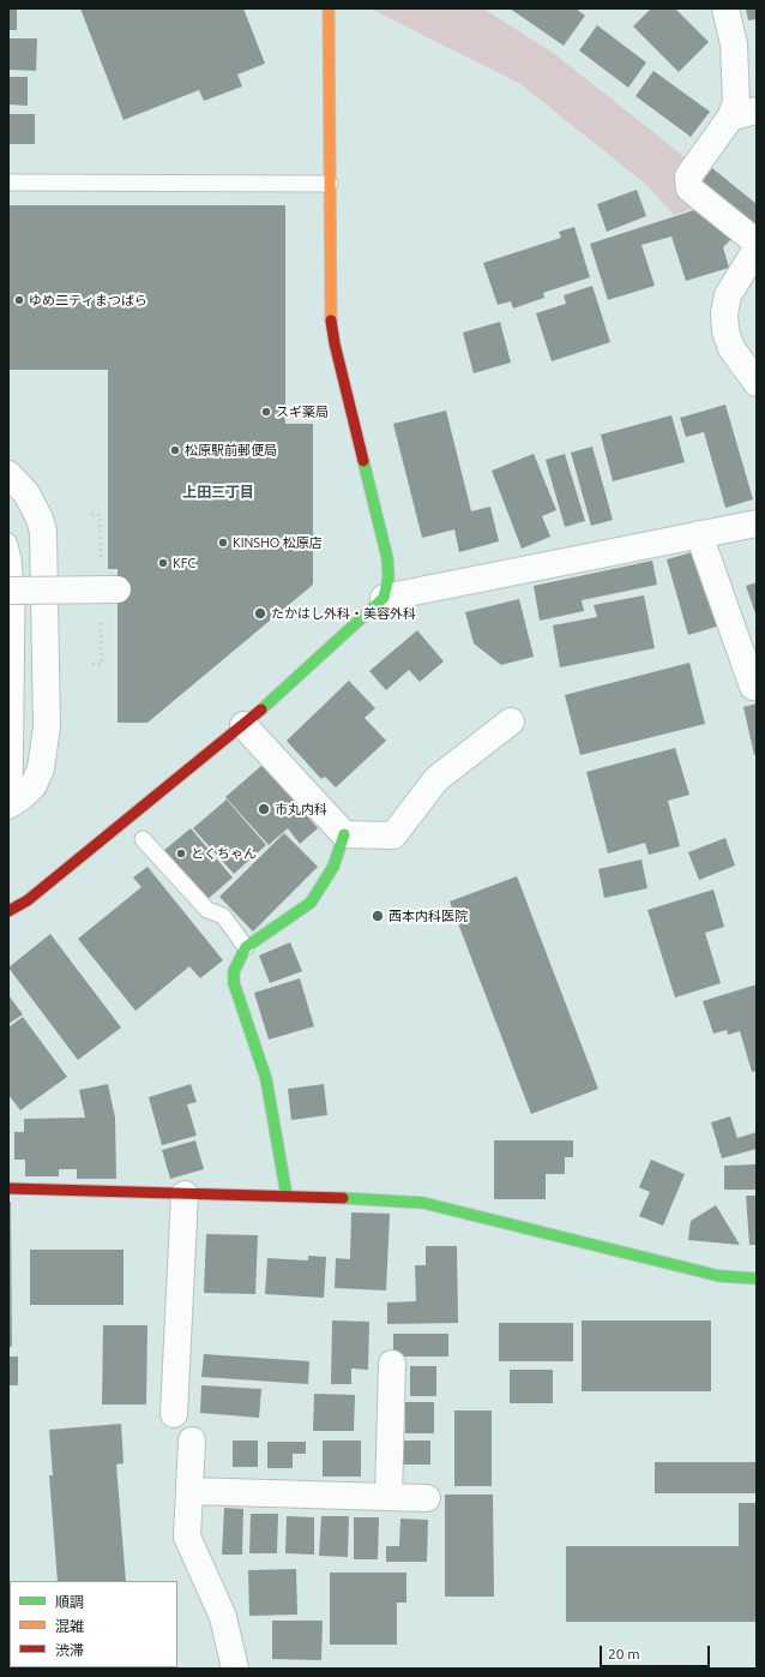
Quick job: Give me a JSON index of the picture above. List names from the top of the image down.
{
  "districts": ["上田三丁目"],
  "places": [
    "ゆめ二ティまつばら",
    "スギ薬局",
    "松原駅前郵便局",
    "KINSHO 松原店",
    "KFC",
    "たかはし外科・美容外科",
    "市丸内科",
    "とくちゃん",
    "西本内科医院"
  ],
  "legend": ["順調", "混雑", "渋滞"],
  "scale_bar": "20 m"
}
